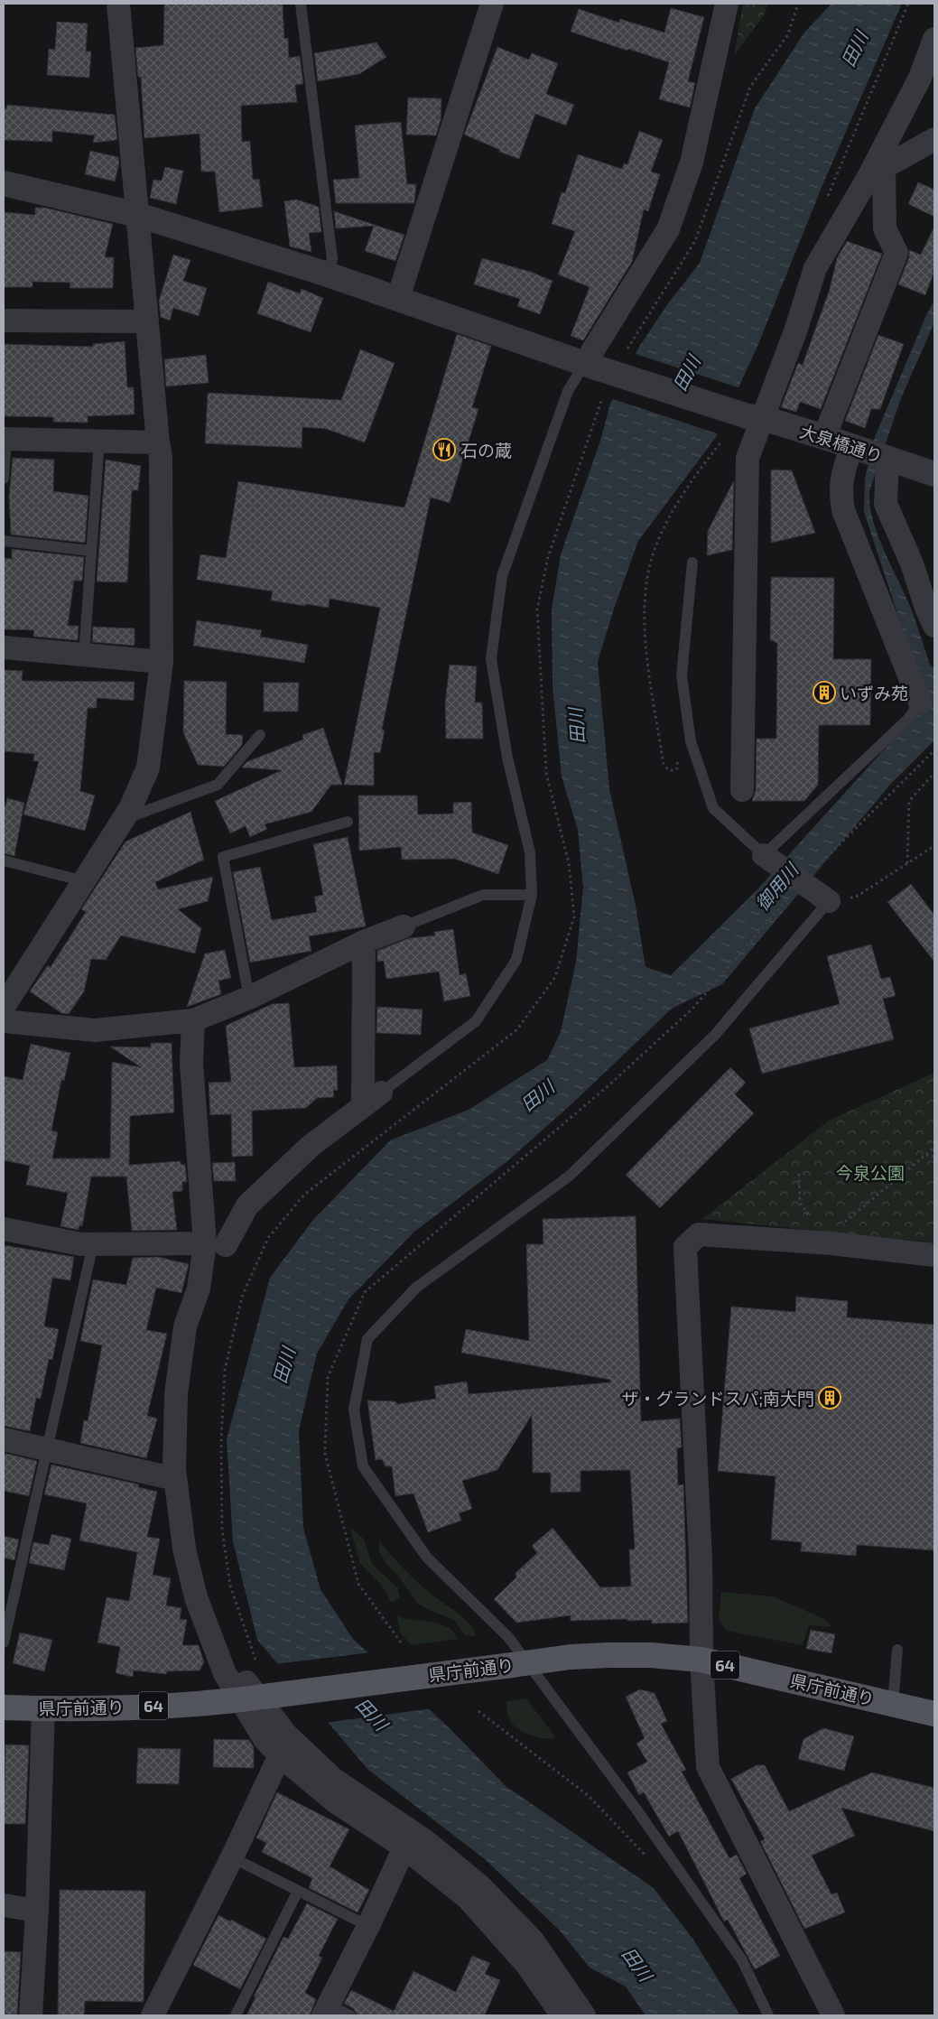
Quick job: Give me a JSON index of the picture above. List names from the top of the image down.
{
  "streets": {
    "main road": ["64", "県庁前通り"],
    "street": ["大泉橋通り"]
  },
  "water": ["田川", "御用川"],
  "parks": ["今泉公園"],
  "places": {
    "restaurant": ["石の蔵"],
    "building": ["いずみ苑", "ザ・グランドスパ;南大門"]
  }
}
